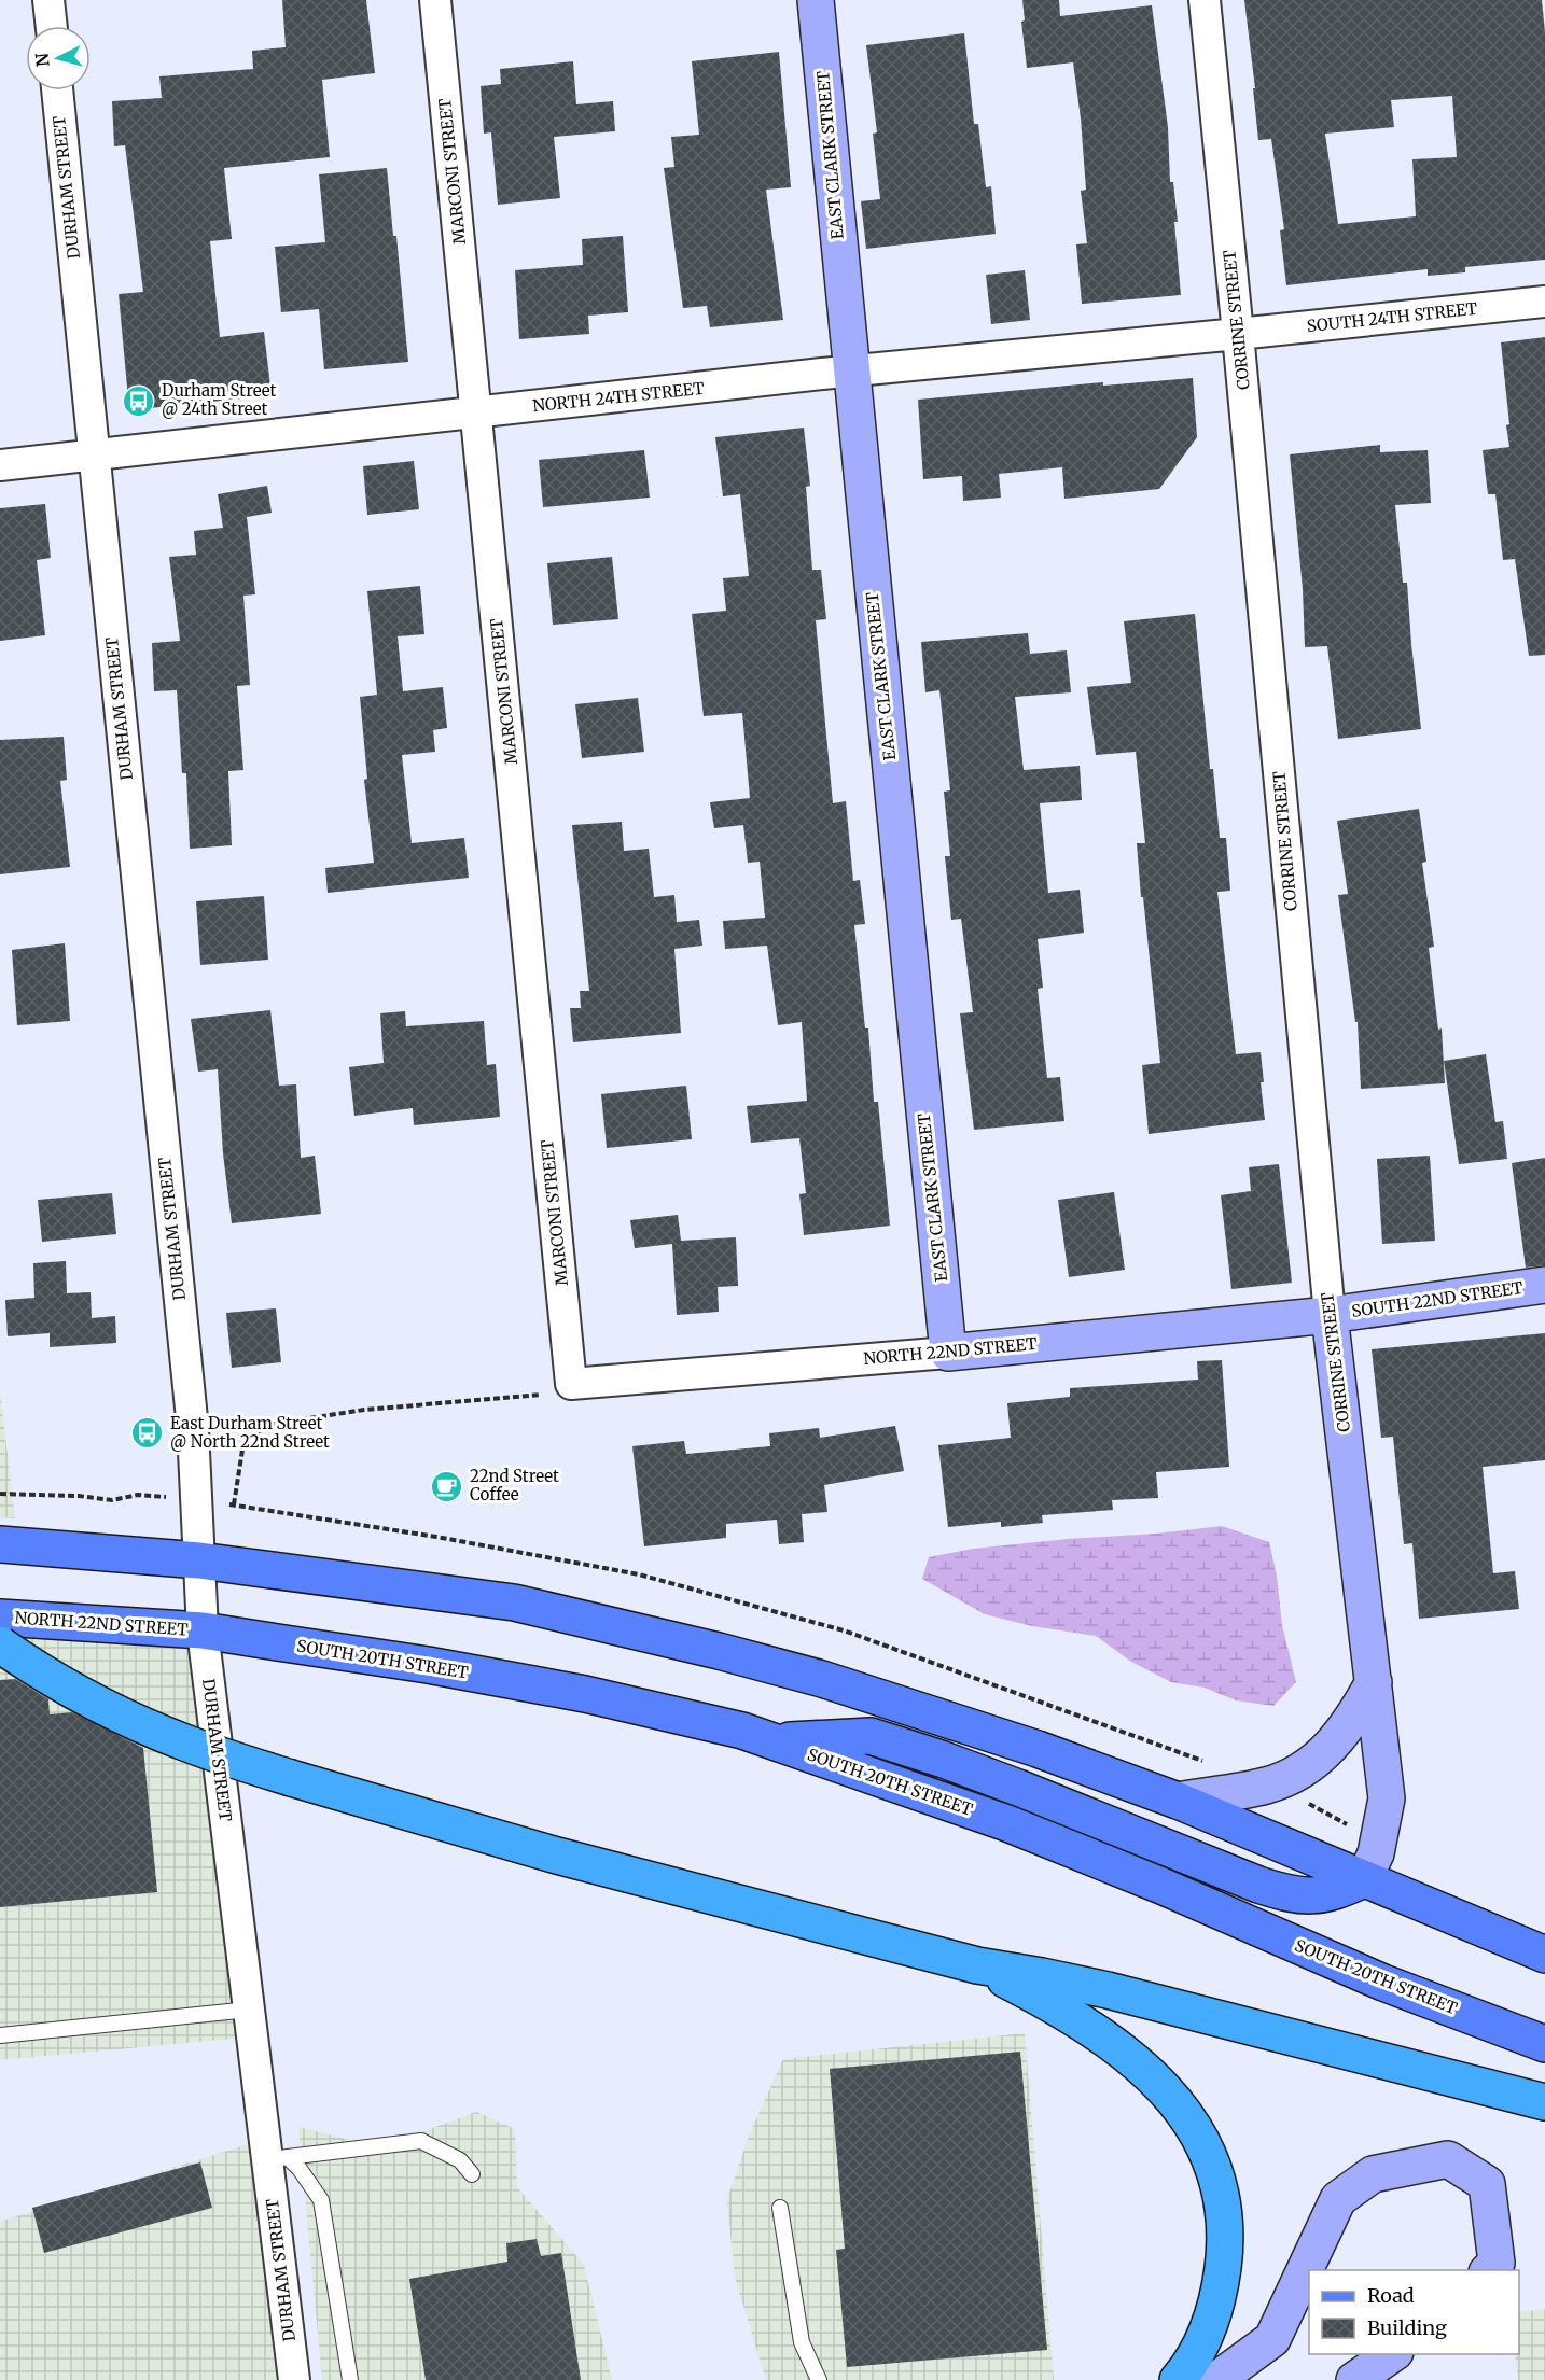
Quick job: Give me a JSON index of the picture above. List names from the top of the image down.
{
  "streets": {
    "main road": ["NORTH 22ND STREET", "SOUTH 20TH STREET"],
    "street": [
      "EAST CLARK STREET",
      "MARCONI STREET",
      "DURHAM STREET",
      "SOUTH 24TH STREET",
      "CORRINE STREET",
      "NORTH 24TH STREET",
      "SOUTH 22ND STREET"
    ]
  },
  "crossings": [
    ["EAST CLARK STREET", "NORTH 24TH STREET"],
    ["EAST CLARK STREET", "NORTH 22ND STREET"],
    ["MARCONI STREET", "NORTH 24TH STREET"],
    ["MARCONI STREET", "NORTH 22ND STREET"],
    ["DURHAM STREET", "NORTH 24TH STREET"],
    ["DURHAM STREET", "NORTH 22ND STREET"],
    ["DURHAM STREET", "SOUTH 20TH STREET"],
    ["SOUTH 24TH STREET", "CORRINE STREET"],
    ["SOUTH 24TH STREET", "NORTH 24TH STREET"],
    ["CORRINE STREET", "NORTH 24TH STREET"],
    ["CORRINE STREET", "SOUTH 22ND STREET"],
    ["CORRINE STREET", "NORTH 22ND STREET"],
    ["SOUTH 22ND STREET", "NORTH 22ND STREET"],
    ["NORTH 22ND STREET", "SOUTH 20TH STREET"]
  ],
  "places": {
    "bus stop": ["Durham Street @ 24th Street", "East Durham Street @ North 22nd Street"],
    "cafe": ["22nd Street Coffee"]
  },
  "legend": ["Road", "Building"],
  "north": "left"
}
